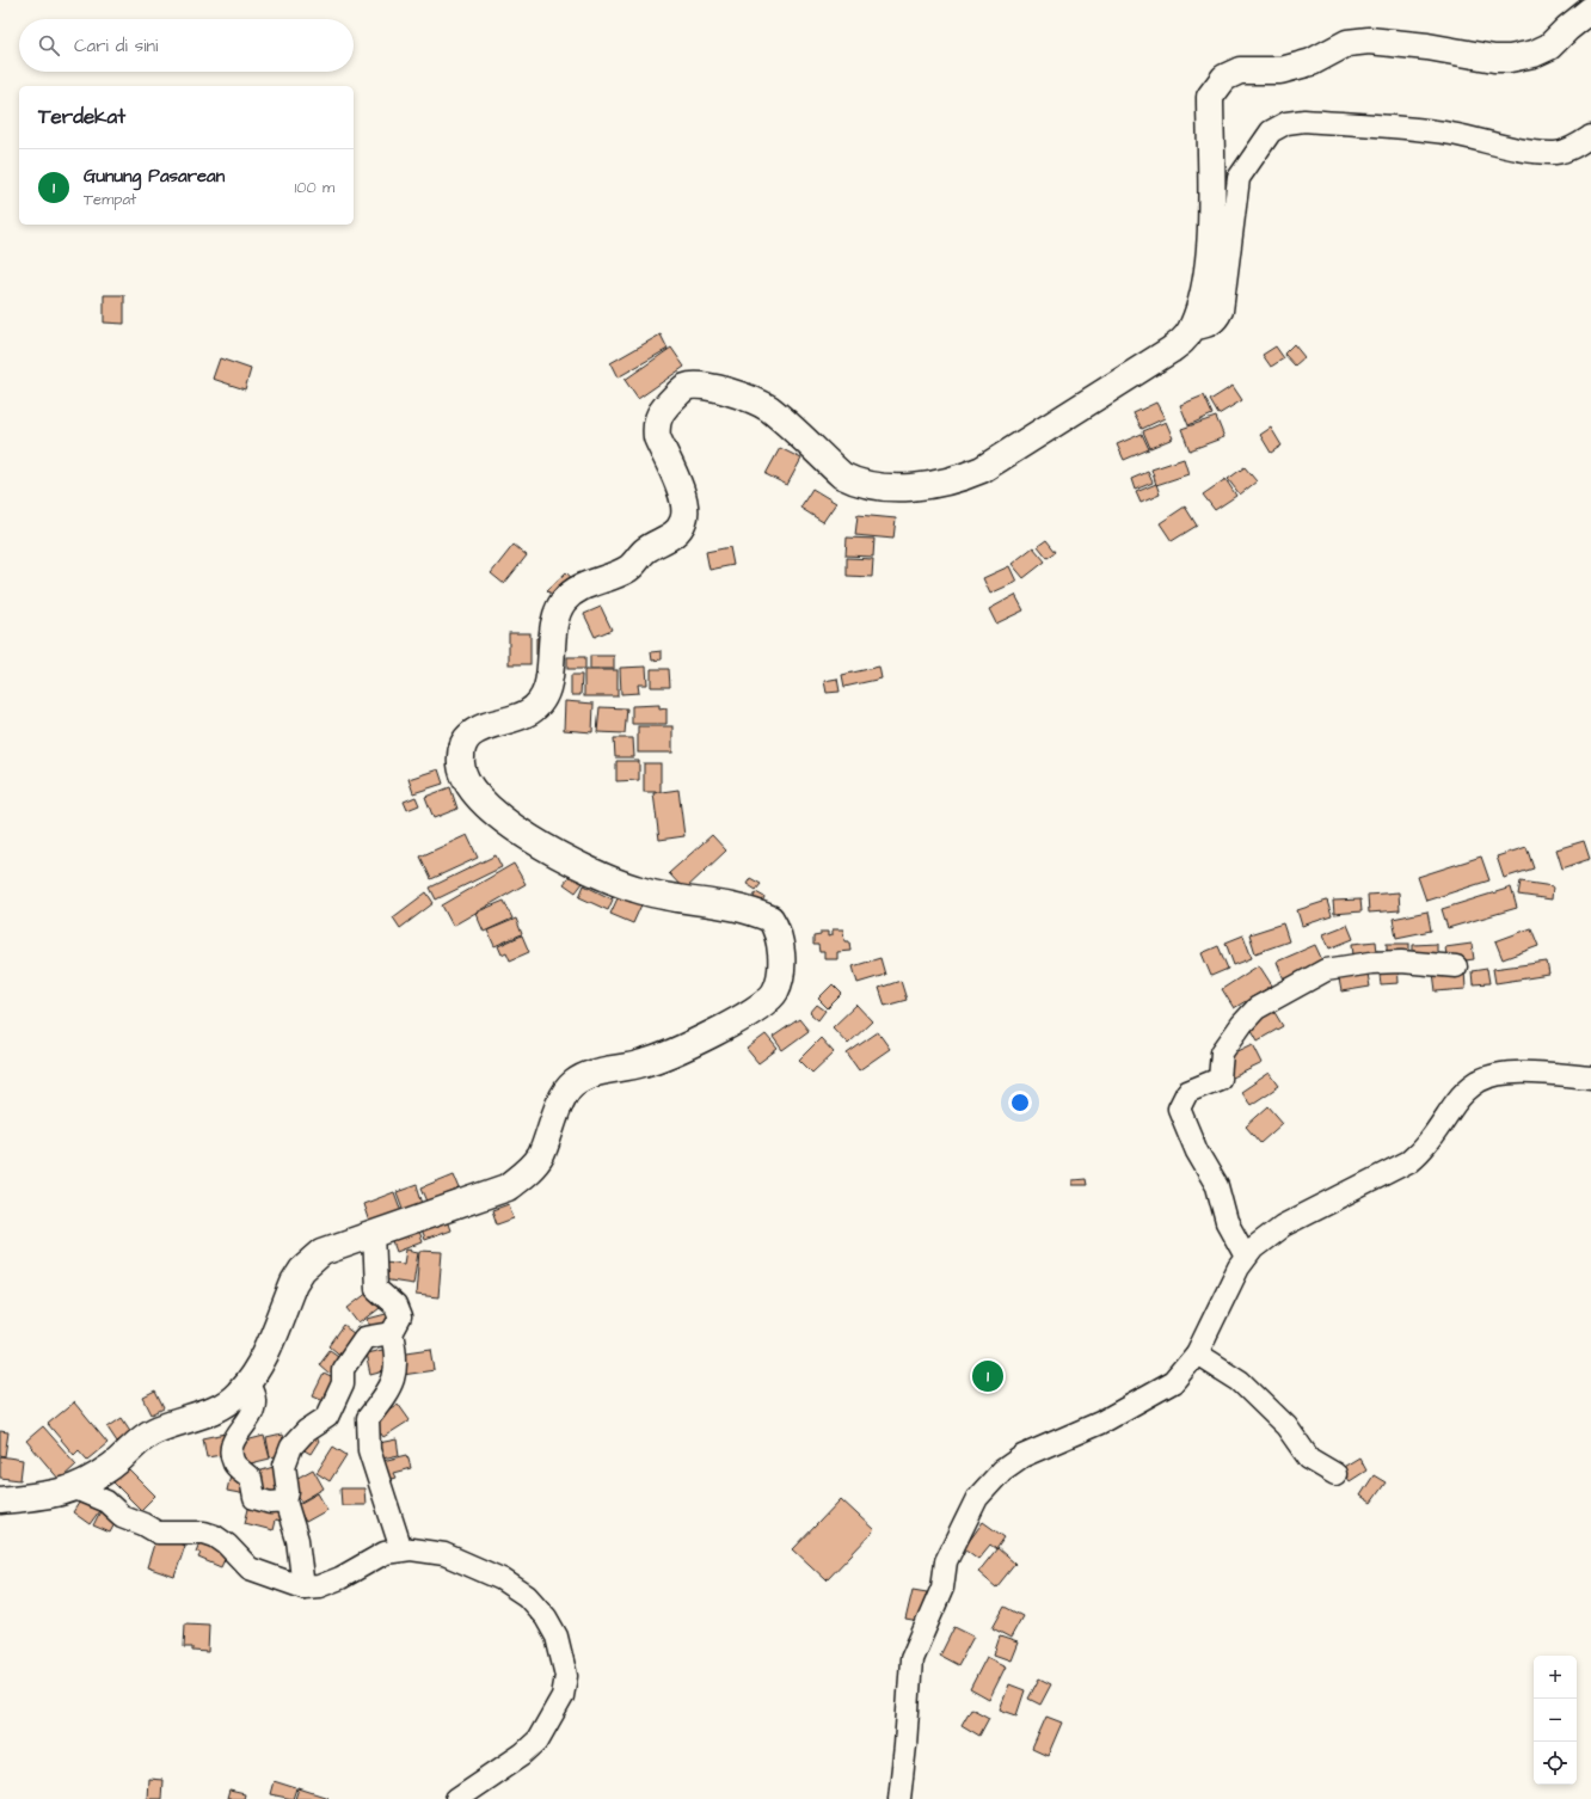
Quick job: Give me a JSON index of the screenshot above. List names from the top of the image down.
{
  "page": {
    "search": "Cari di sini",
    "heading": "Terdekat",
    "list": [
      {
        "mark": "1",
        "name": "Gunung Pasarean",
        "note": "Tempat",
        "value": "100 m"
      }
    ],
    "pins": "1",
    "map_buttons": ["+", "−"]
  }
}
